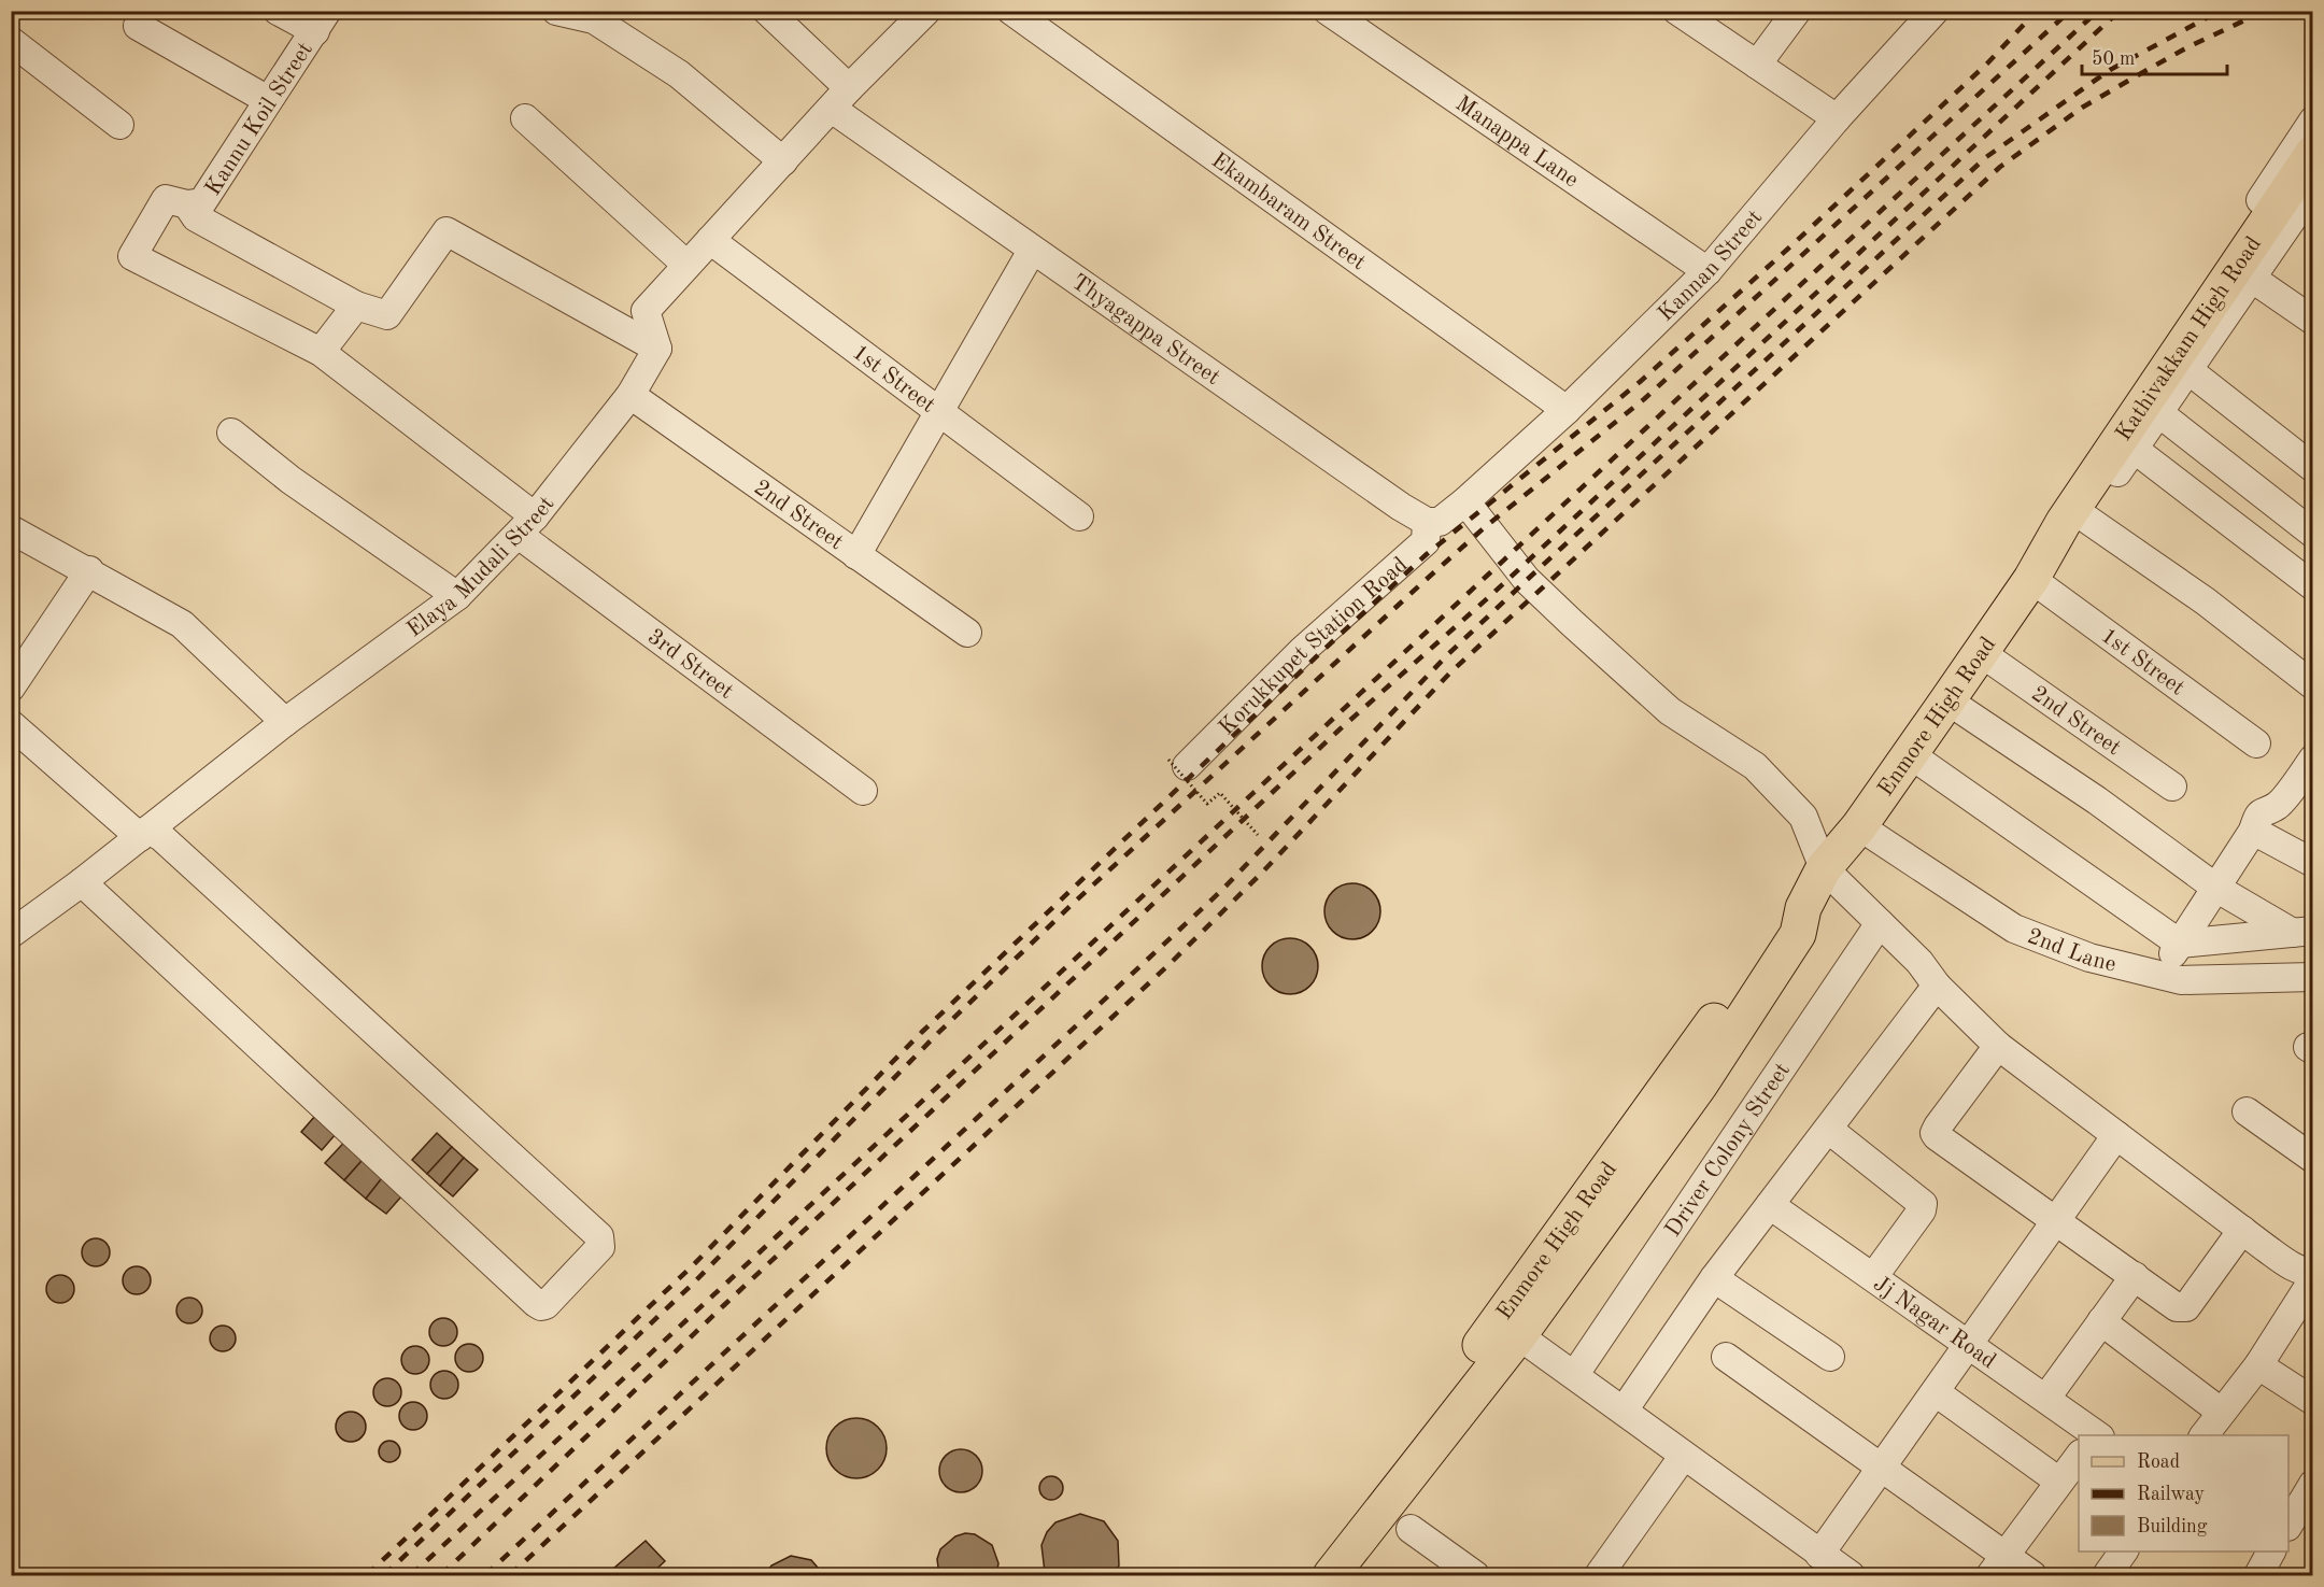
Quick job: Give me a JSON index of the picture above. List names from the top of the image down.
{
  "streets": {
    "main road": ["Kathivakkam High Road", "Enmore High Road"],
    "street": [
      "Kannu Koil Street",
      "Manappa Lane",
      "Ekambaram Street",
      "Kannan Street",
      "Thyagappa Street",
      "1st Street",
      "2nd Street",
      "Elaya Mudali Street",
      "Korukkupet Station Road",
      "3rd Street",
      "2nd Lane",
      "Driver Colony Street",
      "Jj Nagar Road"
    ]
  },
  "crossings": [
    ["Kannu Koil Street", "3rd Street"],
    ["Manappa Lane", "Kannan Street"],
    ["Ekambaram Street", "Kannan Street"],
    ["Thyagappa Street", "Korukkupet Station Road"],
    ["Kathivakkam High Road", "Enmore High Road"],
    ["1st Street", "Enmore High Road"],
    ["2nd Street", "Elaya Mudali Street"],
    ["2nd Street", "Enmore High Road"],
    ["Elaya Mudali Street", "3rd Street"],
    ["Enmore High Road", "2nd Lane"]
  ],
  "legend": ["Road", "Railway", "Building"],
  "scale_bar": "50 m"
}
